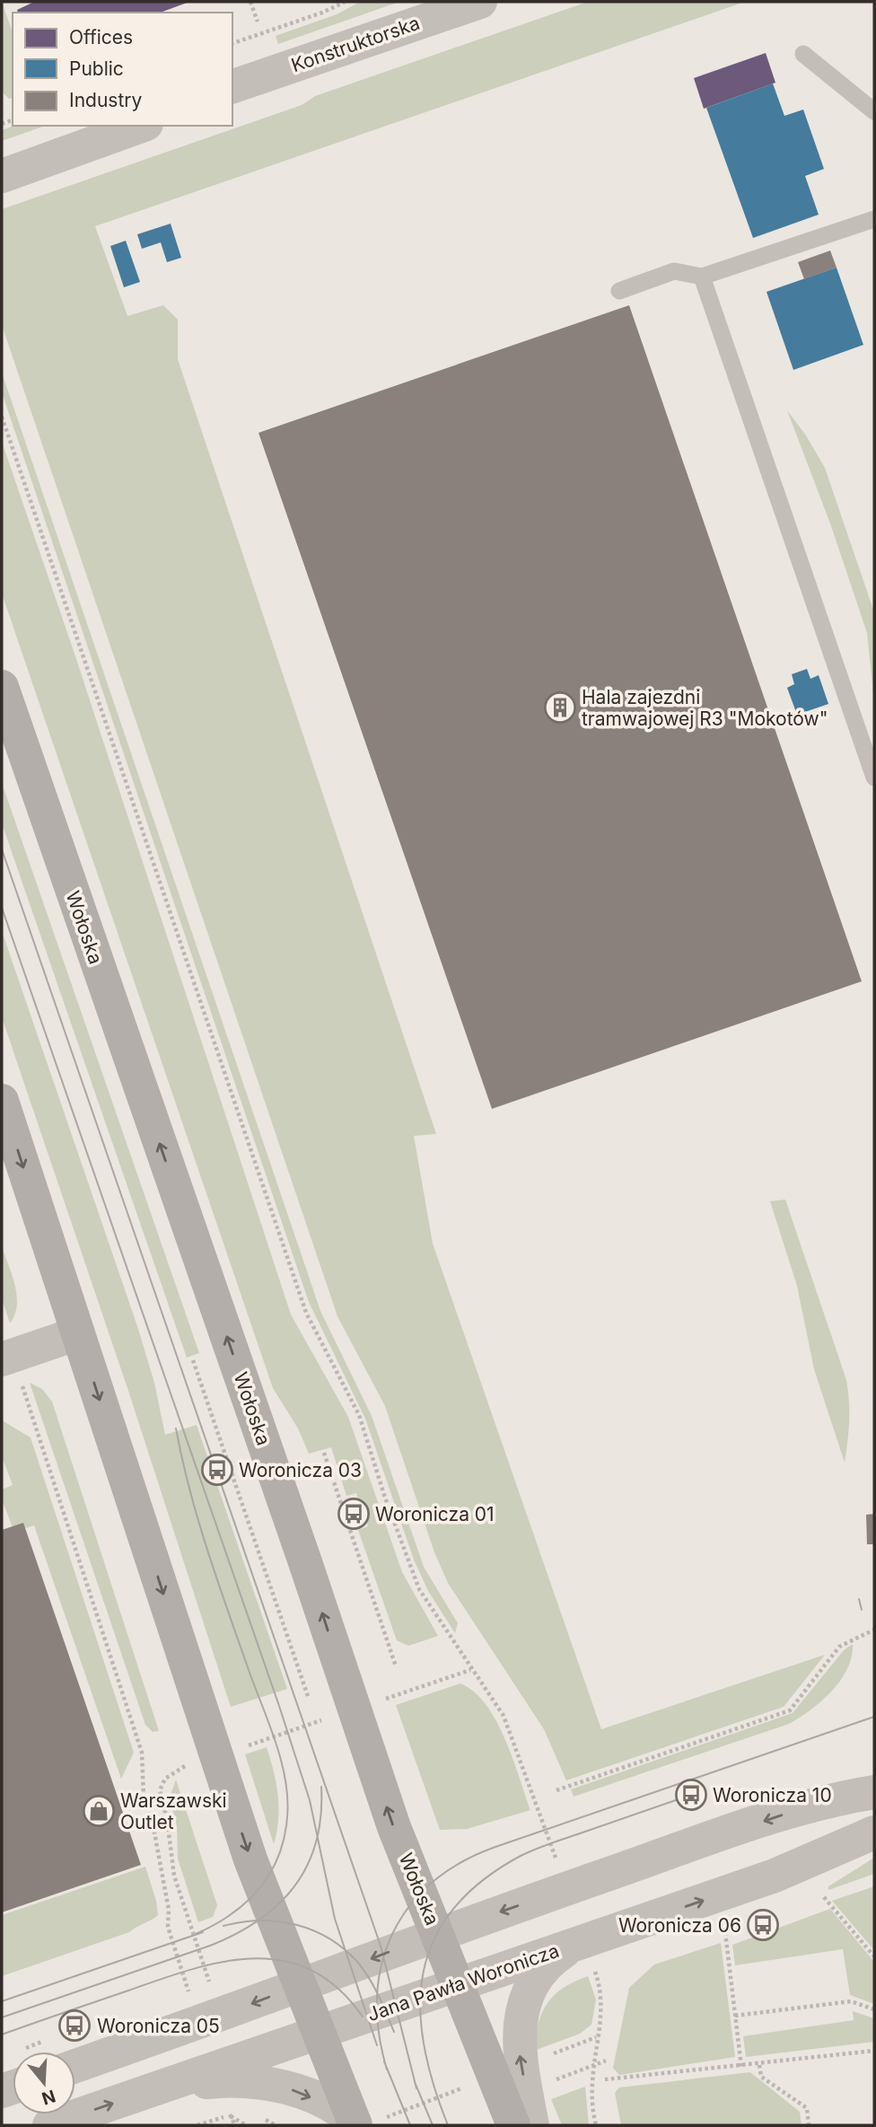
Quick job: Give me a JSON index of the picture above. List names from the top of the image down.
{
  "streets": {
    "main road": ["Wołoska"],
    "street": ["Konstruktorska", "Jana Pawła Woronicza"]
  },
  "crossings": [
    ["Wołoska", "Jana Pawła Woronicza"]
  ],
  "places": {
    "building": ["Hala zajezdni tramwajowej R3 \"Mokotów\""],
    "bus stop": [
      "Woronicza 03",
      "Woronicza 01",
      "Woronicza 10",
      "Woronicza 06",
      "Woronicza 05"
    ],
    "shop": ["Warszawski Outlet"]
  },
  "legend": ["Offices", "Public", "Industry"],
  "north": "bottom"
}
